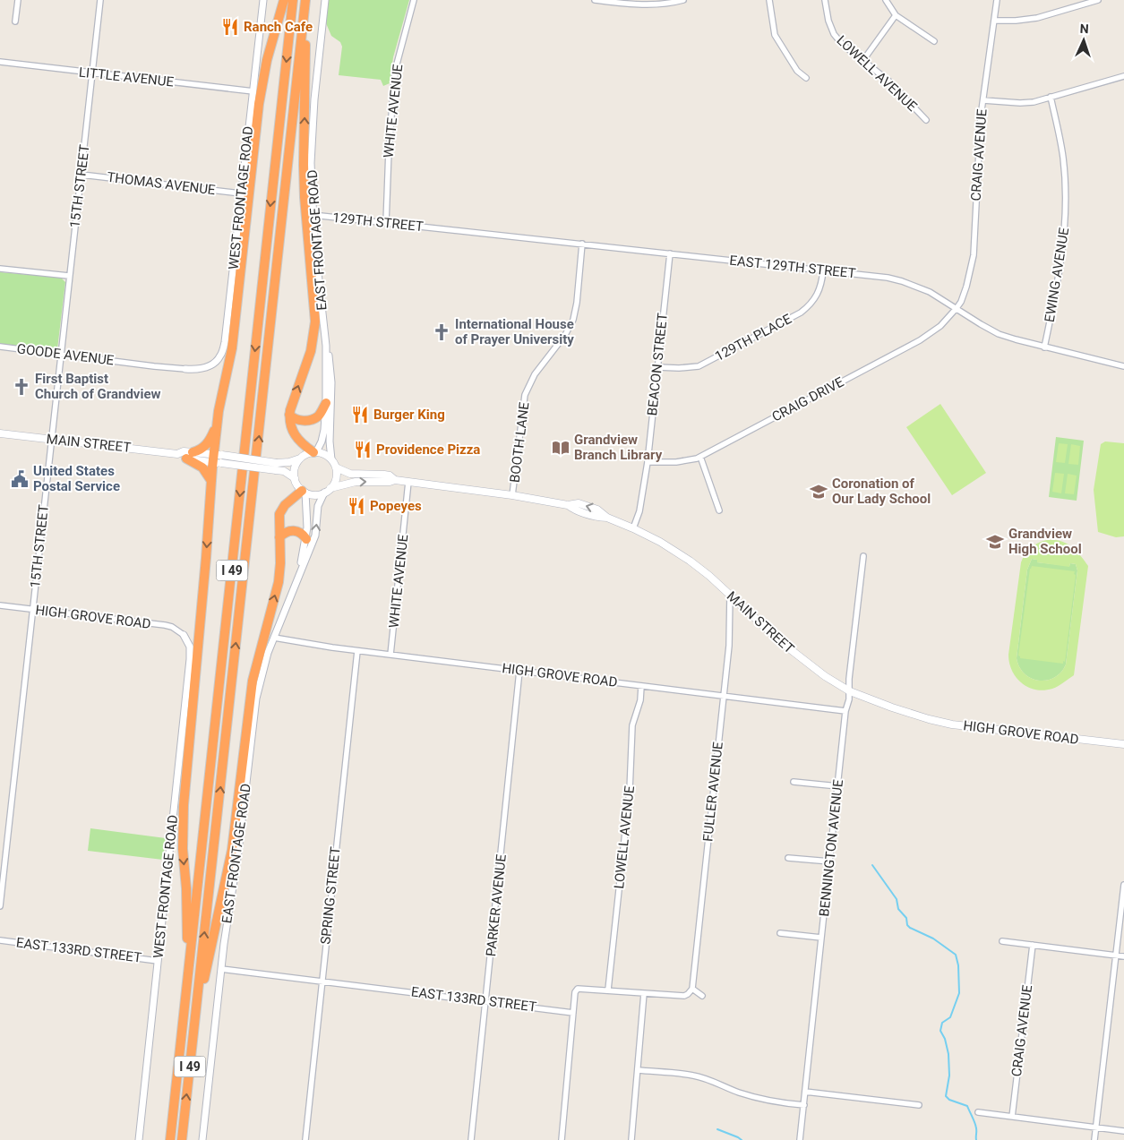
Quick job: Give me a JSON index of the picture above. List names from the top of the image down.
{
  "streets": {
    "highway": ["I 49"],
    "main road": ["MAIN STREET", "HIGH GROVE ROAD"],
    "street": [
      "LOWELL AVENUE",
      "LITTLE AVENUE",
      "WHITE AVENUE",
      "CRAIG AVENUE",
      "THOMAS AVENUE",
      "15TH STREET",
      "WEST FRONTAGE ROAD",
      "129TH STREET",
      "EAST FRONTAGE ROAD",
      "EAST 129TH STREET",
      "EWING AVENUE",
      "129TH PLACE",
      "GOODE AVENUE",
      "BEACON STREET",
      "CRAIG DRIVE",
      "BOOTH LANE",
      "FULLER AVENUE",
      "BENNINGTON AVENUE",
      "SPRING STREET",
      "PARKER AVENUE",
      "EAST 133RD STREET"
    ]
  },
  "crossings": [
    ["LOWELL AVENUE", "HIGH GROVE ROAD"],
    ["LITTLE AVENUE", "15TH STREET"],
    ["LITTLE AVENUE", "WEST FRONTAGE ROAD"],
    ["WHITE AVENUE", "129TH STREET"],
    ["WHITE AVENUE", "MAIN STREET"],
    ["WHITE AVENUE", "HIGH GROVE ROAD"],
    ["CRAIG AVENUE", "EAST 129TH STREET"],
    ["CRAIG AVENUE", "CRAIG DRIVE"],
    ["THOMAS AVENUE", "15TH STREET"],
    ["THOMAS AVENUE", "WEST FRONTAGE ROAD"],
    ["15TH STREET", "GOODE AVENUE"],
    ["15TH STREET", "MAIN STREET"],
    ["15TH STREET", "HIGH GROVE ROAD"],
    ["WEST FRONTAGE ROAD", "GOODE AVENUE"],
    ["WEST FRONTAGE ROAD", "HIGH GROVE ROAD"],
    ["WEST FRONTAGE ROAD", "EAST 133RD STREET"],
    ["129TH STREET", "EAST FRONTAGE ROAD"],
    ["129TH STREET", "EAST 129TH STREET"],
    ["EAST FRONTAGE ROAD", "MAIN STREET"],
    ["EAST FRONTAGE ROAD", "HIGH GROVE ROAD"],
    ["EAST FRONTAGE ROAD", "EAST 133RD STREET"],
    ["EAST 129TH STREET", "EWING AVENUE"],
    ["EAST 129TH STREET", "129TH PLACE"],
    ["EAST 129TH STREET", "BEACON STREET"],
    ["EAST 129TH STREET", "CRAIG DRIVE"],
    ["EAST 129TH STREET", "BOOTH LANE"],
    ["129TH PLACE", "BEACON STREET"],
    ["BEACON STREET", "CRAIG DRIVE"],
    ["BEACON STREET", "MAIN STREET"],
    ["BOOTH LANE", "MAIN STREET"],
    ["MAIN STREET", "HIGH GROVE ROAD"],
    ["MAIN STREET", "FULLER AVENUE"],
    ["MAIN STREET", "BENNINGTON AVENUE"],
    ["HIGH GROVE ROAD", "FULLER AVENUE"],
    ["HIGH GROVE ROAD", "BENNINGTON AVENUE"],
    ["HIGH GROVE ROAD", "SPRING STREET"],
    ["HIGH GROVE ROAD", "PARKER AVENUE"],
    ["SPRING STREET", "EAST 133RD STREET"],
    ["PARKER AVENUE", "EAST 133RD STREET"]
  ],
  "places": {
    "restaurant": [
      "Ranch Cafe",
      "Burger King",
      "Providence Pizza",
      "Popeyes"
    ],
    "church": ["International House of Prayer University", "First Baptist Church of Grandview"],
    "library": ["Grandview Branch Library"],
    "public building": ["United States Postal Service"],
    "school or university": ["Coronation of Our Lady School", "Grandview High School"]
  },
  "north": "top"
}
